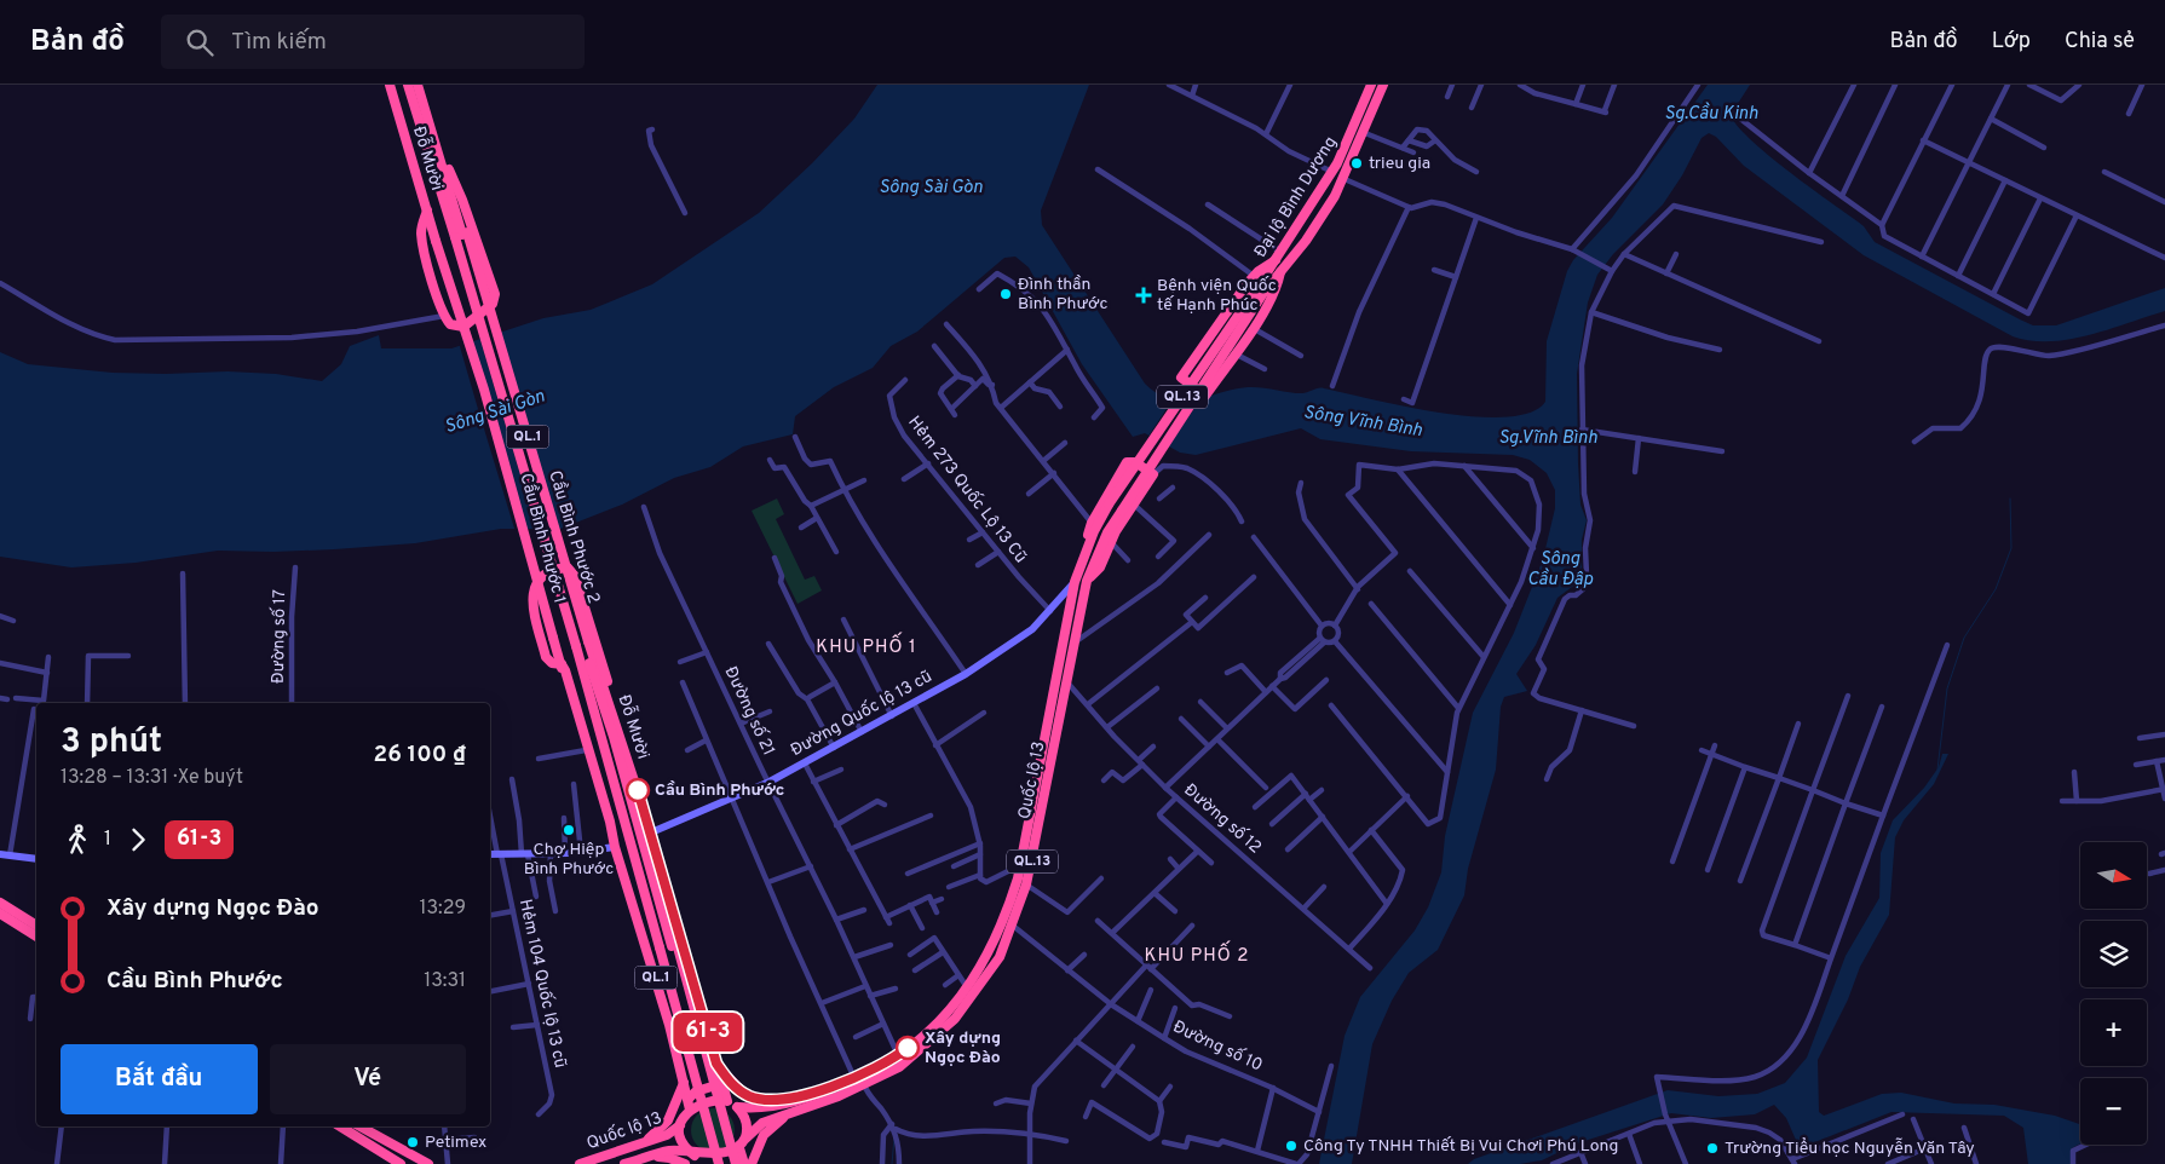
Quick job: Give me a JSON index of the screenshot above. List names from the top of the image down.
{
  "streets": {
    "highway": [
      "Đỗ Mười",
      "Đại lộ Bình Dương",
      "QL.13",
      "QL.1",
      "Cầu Bình Phước 2",
      "Cầu Bình Phước 1",
      "Quốc lộ 13"
    ],
    "street": [
      "Hẻm 273 Quốc Lộ 13 Cũ",
      "Đường số 17",
      "Đường số 21",
      "Đường Quốc lộ 13 cũ",
      "Đường số 12",
      "Hẻm 104 Quốc lộ 13 cũ",
      "Đường số 10"
    ]
  },
  "crossings": [
    ["Đỗ Mười", "QL.13"],
    ["Đỗ Mười", "QL.1"],
    ["Đỗ Mười", "Cầu Bình Phước 2"],
    ["Đỗ Mười", "Cầu Bình Phước 1"],
    ["Đỗ Mười", "Đường Quốc lộ 13 cũ"],
    ["Đỗ Mười", "Quốc lộ 13"],
    ["Đại lộ Bình Dương", "Quốc lộ 13"],
    ["QL.13", "Quốc lộ 13"],
    ["Hẻm 273 Quốc Lộ 13 Cũ", "Đường Quốc lộ 13 cũ"],
    ["Đường số 21", "Đường Quốc lộ 13 cũ"],
    ["Đường số 21", "Quốc lộ 13"],
    ["Đường Quốc lộ 13 cũ", "Quốc lộ 13"],
    ["Quốc lộ 13", "Đường số 12"],
    ["Quốc lộ 13", "Đường số 10"]
  ],
  "districts": ["KHU PHỐ 1", "KHU PHỐ 2"],
  "water": [
    "Sg.Cầu Kinh",
    "Sông Sài Gòn",
    "Sông Vĩnh Bình",
    "Sg.Vĩnh Bình",
    "Sông Cầu Đập"
  ],
  "places": {
    "other": [
      "trieu gia",
      "Đình thần Bình Phước",
      "Cầu Bình Phước",
      "Chợ Hiệp Bình Phước",
      "Xây dựng Ngọc Đào",
      "Petimex",
      "Công Ty TNHH Thiết Bị Vui Chơi Phú Long",
      "Trường Tiểu học Nguyễn Văn Tây"
    ],
    "health": ["Bệnh viện Quốc tế Hạnh Phúc"]
  },
  "lines": ["bus line 61-3"],
  "north": "right",
  "page": {
    "header": "Bản đồ",
    "search": "Tìm kiếm",
    "nav": ["Bản đồ", "Lớp", "Chia sẻ"],
    "on_map": "61-3",
    "heading": ["3 phút", "13:28 – 13:31 · Xe buýt", "26 100 ₫"],
    "legs": ["1", "61-3"],
    "map_buttons": ["+", "−"],
    "list": [
      {
        "name": "Xây dựng Ngọc Đào",
        "value": "13:29"
      },
      {
        "name": "Cầu Bình Phước",
        "value": "13:31"
      }
    ],
    "buttons": ["Bắt đầu", "Vé"]
  }
}
